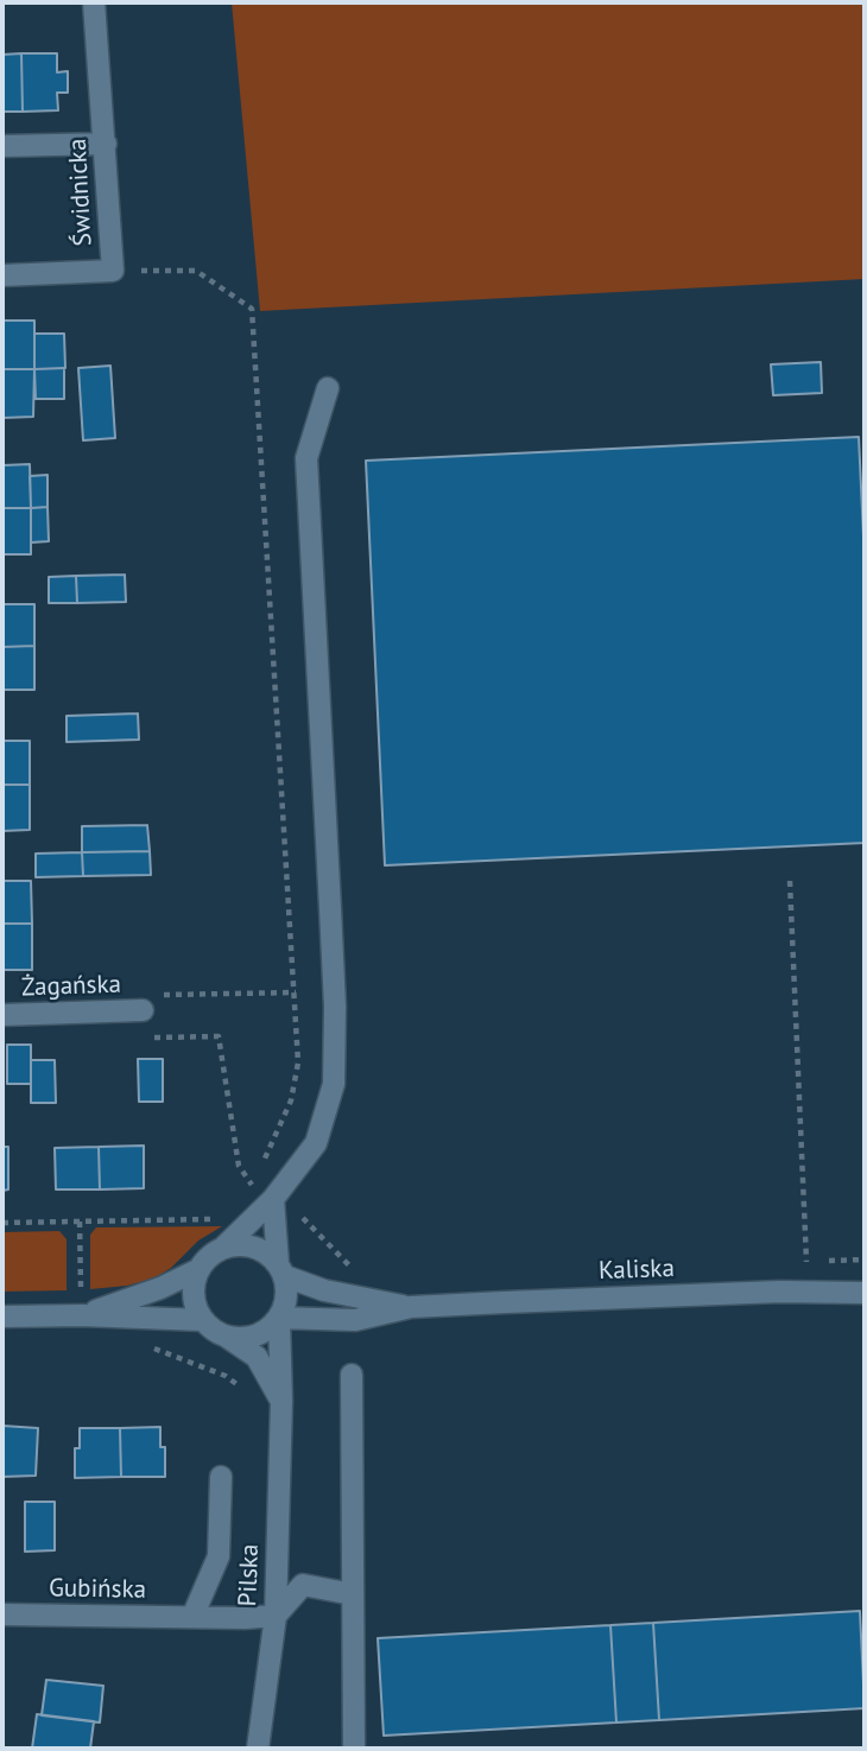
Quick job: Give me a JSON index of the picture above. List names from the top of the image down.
{
  "streets": {
    "street": [
      "Świdnicka",
      "Żagańska",
      "Kaliska",
      "Pilska",
      "Gubińska"
    ]
  },
  "crossings": [
    ["Kaliska", "Pilska"],
    ["Pilska", "Gubińska"]
  ]
}
